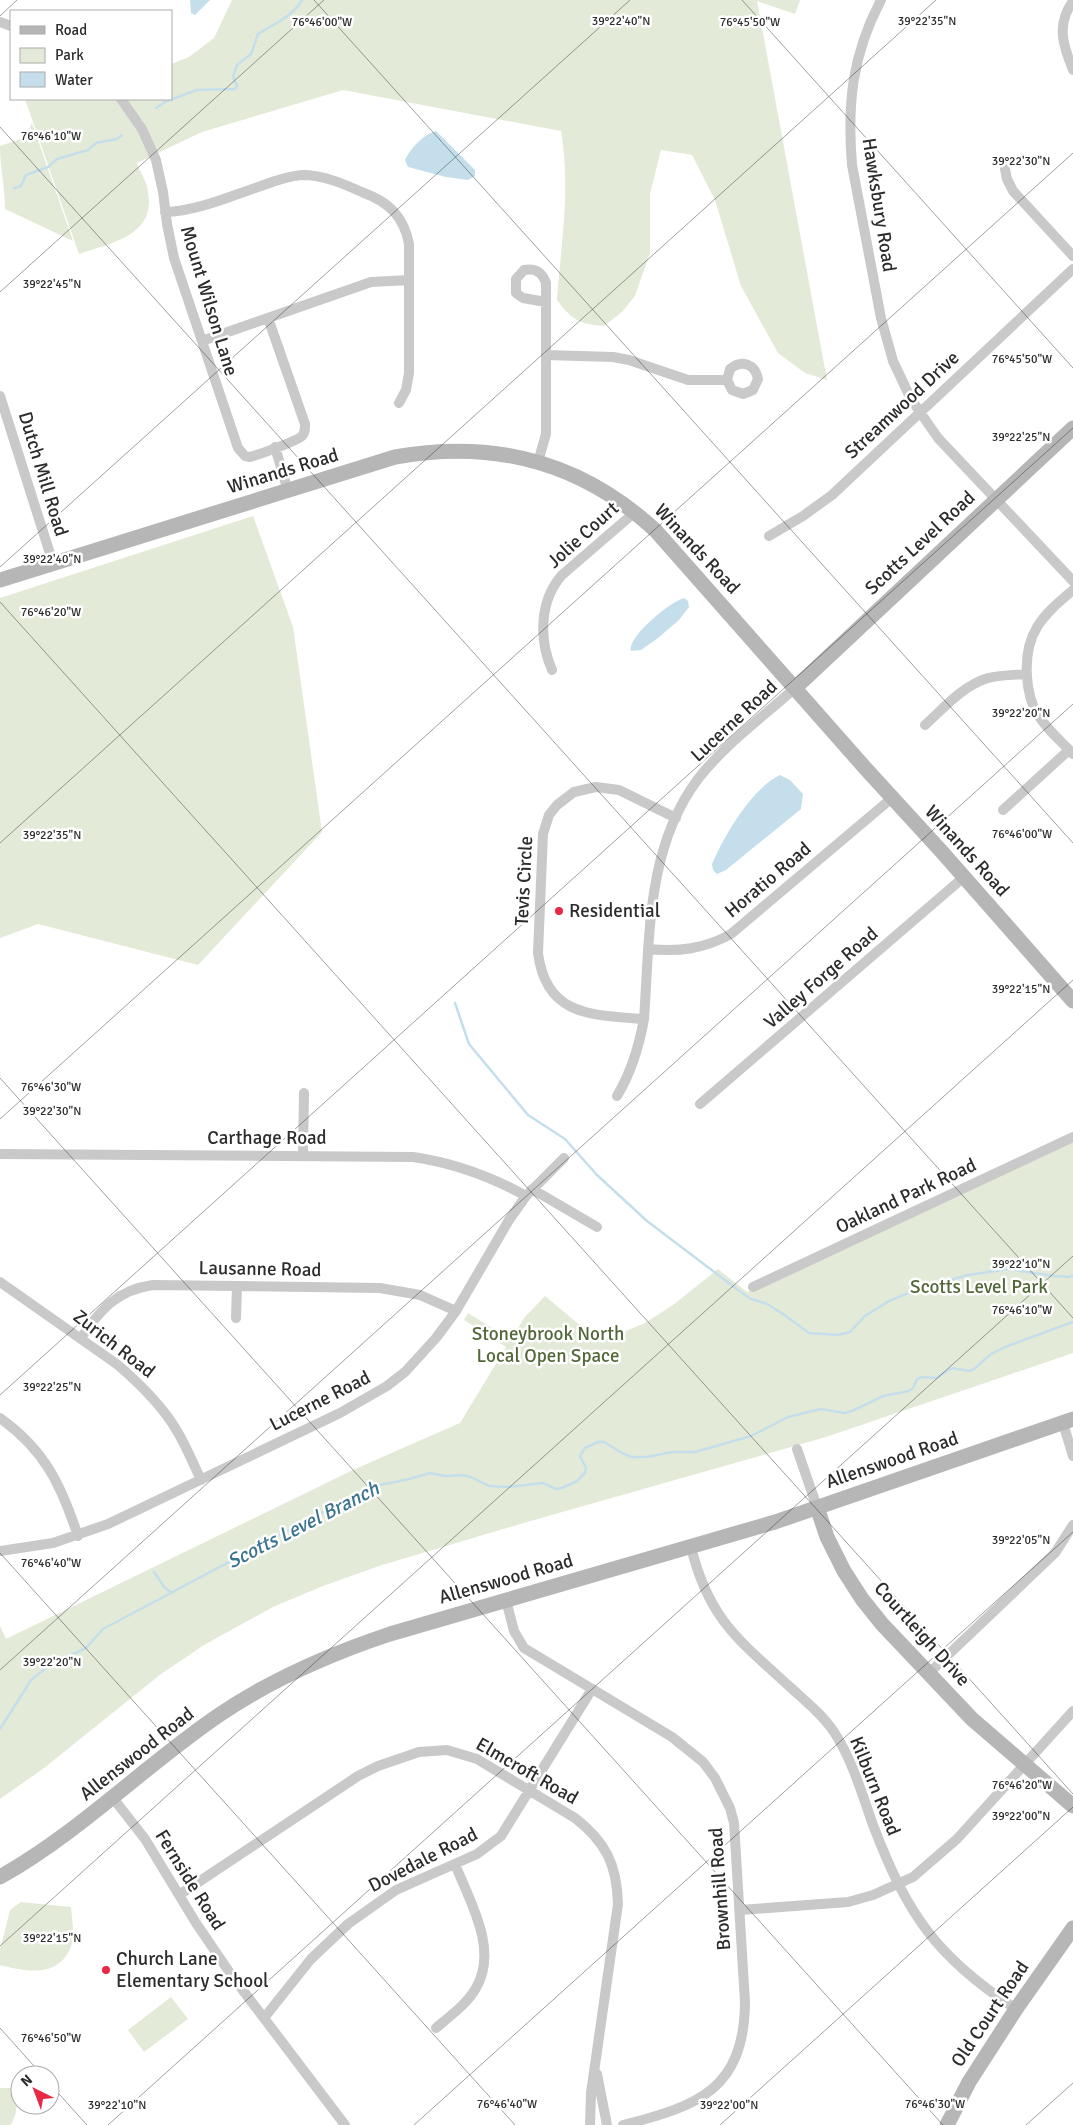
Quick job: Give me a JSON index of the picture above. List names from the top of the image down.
{
  "streets": {
    "street": [
      "Hawksbury Road",
      "Mount Wilson Lane",
      "Streamwood Drive",
      "Winands Road",
      "Dutch Mill Road",
      "Jolie Court",
      "Scotts Level Road",
      "Lucerne Road",
      "Horatio Road",
      "Tevis Circle",
      "Valley Forge Road",
      "Carthage Road",
      "Oakland Park Road",
      "Lausanne Road",
      "Zurich Road",
      "Allenswood Road",
      "Courtleigh Drive",
      "Elmcroft Road",
      "Kilburn Road",
      "Dovedale Road",
      "Fernside Road",
      "Brownhill Road",
      "Old Court Road"
    ]
  },
  "crossings": [
    ["Hawksbury Road", "Streamwood Drive"],
    ["Hawksbury Road", "Scotts Level Road"],
    ["Winands Road", "Dutch Mill Road"],
    ["Winands Road", "Jolie Court"],
    ["Winands Road", "Scotts Level Road"],
    ["Winands Road", "Lucerne Road"],
    ["Winands Road", "Horatio Road"],
    ["Winands Road", "Valley Forge Road"],
    ["Scotts Level Road", "Lucerne Road"],
    ["Lucerne Road", "Horatio Road"],
    ["Lucerne Road", "Tevis Circle"],
    ["Lucerne Road", "Carthage Road"],
    ["Lucerne Road", "Lausanne Road"],
    ["Lucerne Road", "Zurich Road"],
    ["Lausanne Road", "Zurich Road"],
    ["Allenswood Road", "Courtleigh Drive"],
    ["Allenswood Road", "Kilburn Road"],
    ["Allenswood Road", "Fernside Road"],
    ["Allenswood Road", "Brownhill Road"],
    ["Elmcroft Road", "Dovedale Road"],
    ["Elmcroft Road", "Fernside Road"],
    ["Kilburn Road", "Old Court Road"],
    ["Dovedale Road", "Fernside Road"],
    ["Dovedale Road", "Brownhill Road"]
  ],
  "water": ["Scotts Level Branch"],
  "parks": ["Scotts Level Park", "Stoneybrook North Local Open Space"],
  "places": ["Residential", "Church Lane Elementary School"],
  "legend": ["Road", "Park", "Water"],
  "north": "top left",
  "coordinates": [
    "39°22'40\"N",
    "39°22'35\"N",
    "76°46'00\"W",
    "76°45'50\"W",
    "76°46'10\"W",
    "39°22'30\"N",
    "39°22'45\"N",
    "39°22'25\"N",
    "76°46'20\"W",
    "39°22'20\"N",
    "39°22'15\"N",
    "76°46'30\"W",
    "39°22'10\"N",
    "39°22'05\"N",
    "76°46'40\"W",
    "39°22'00\"N",
    "76°46'50\"W"
  ]
}
